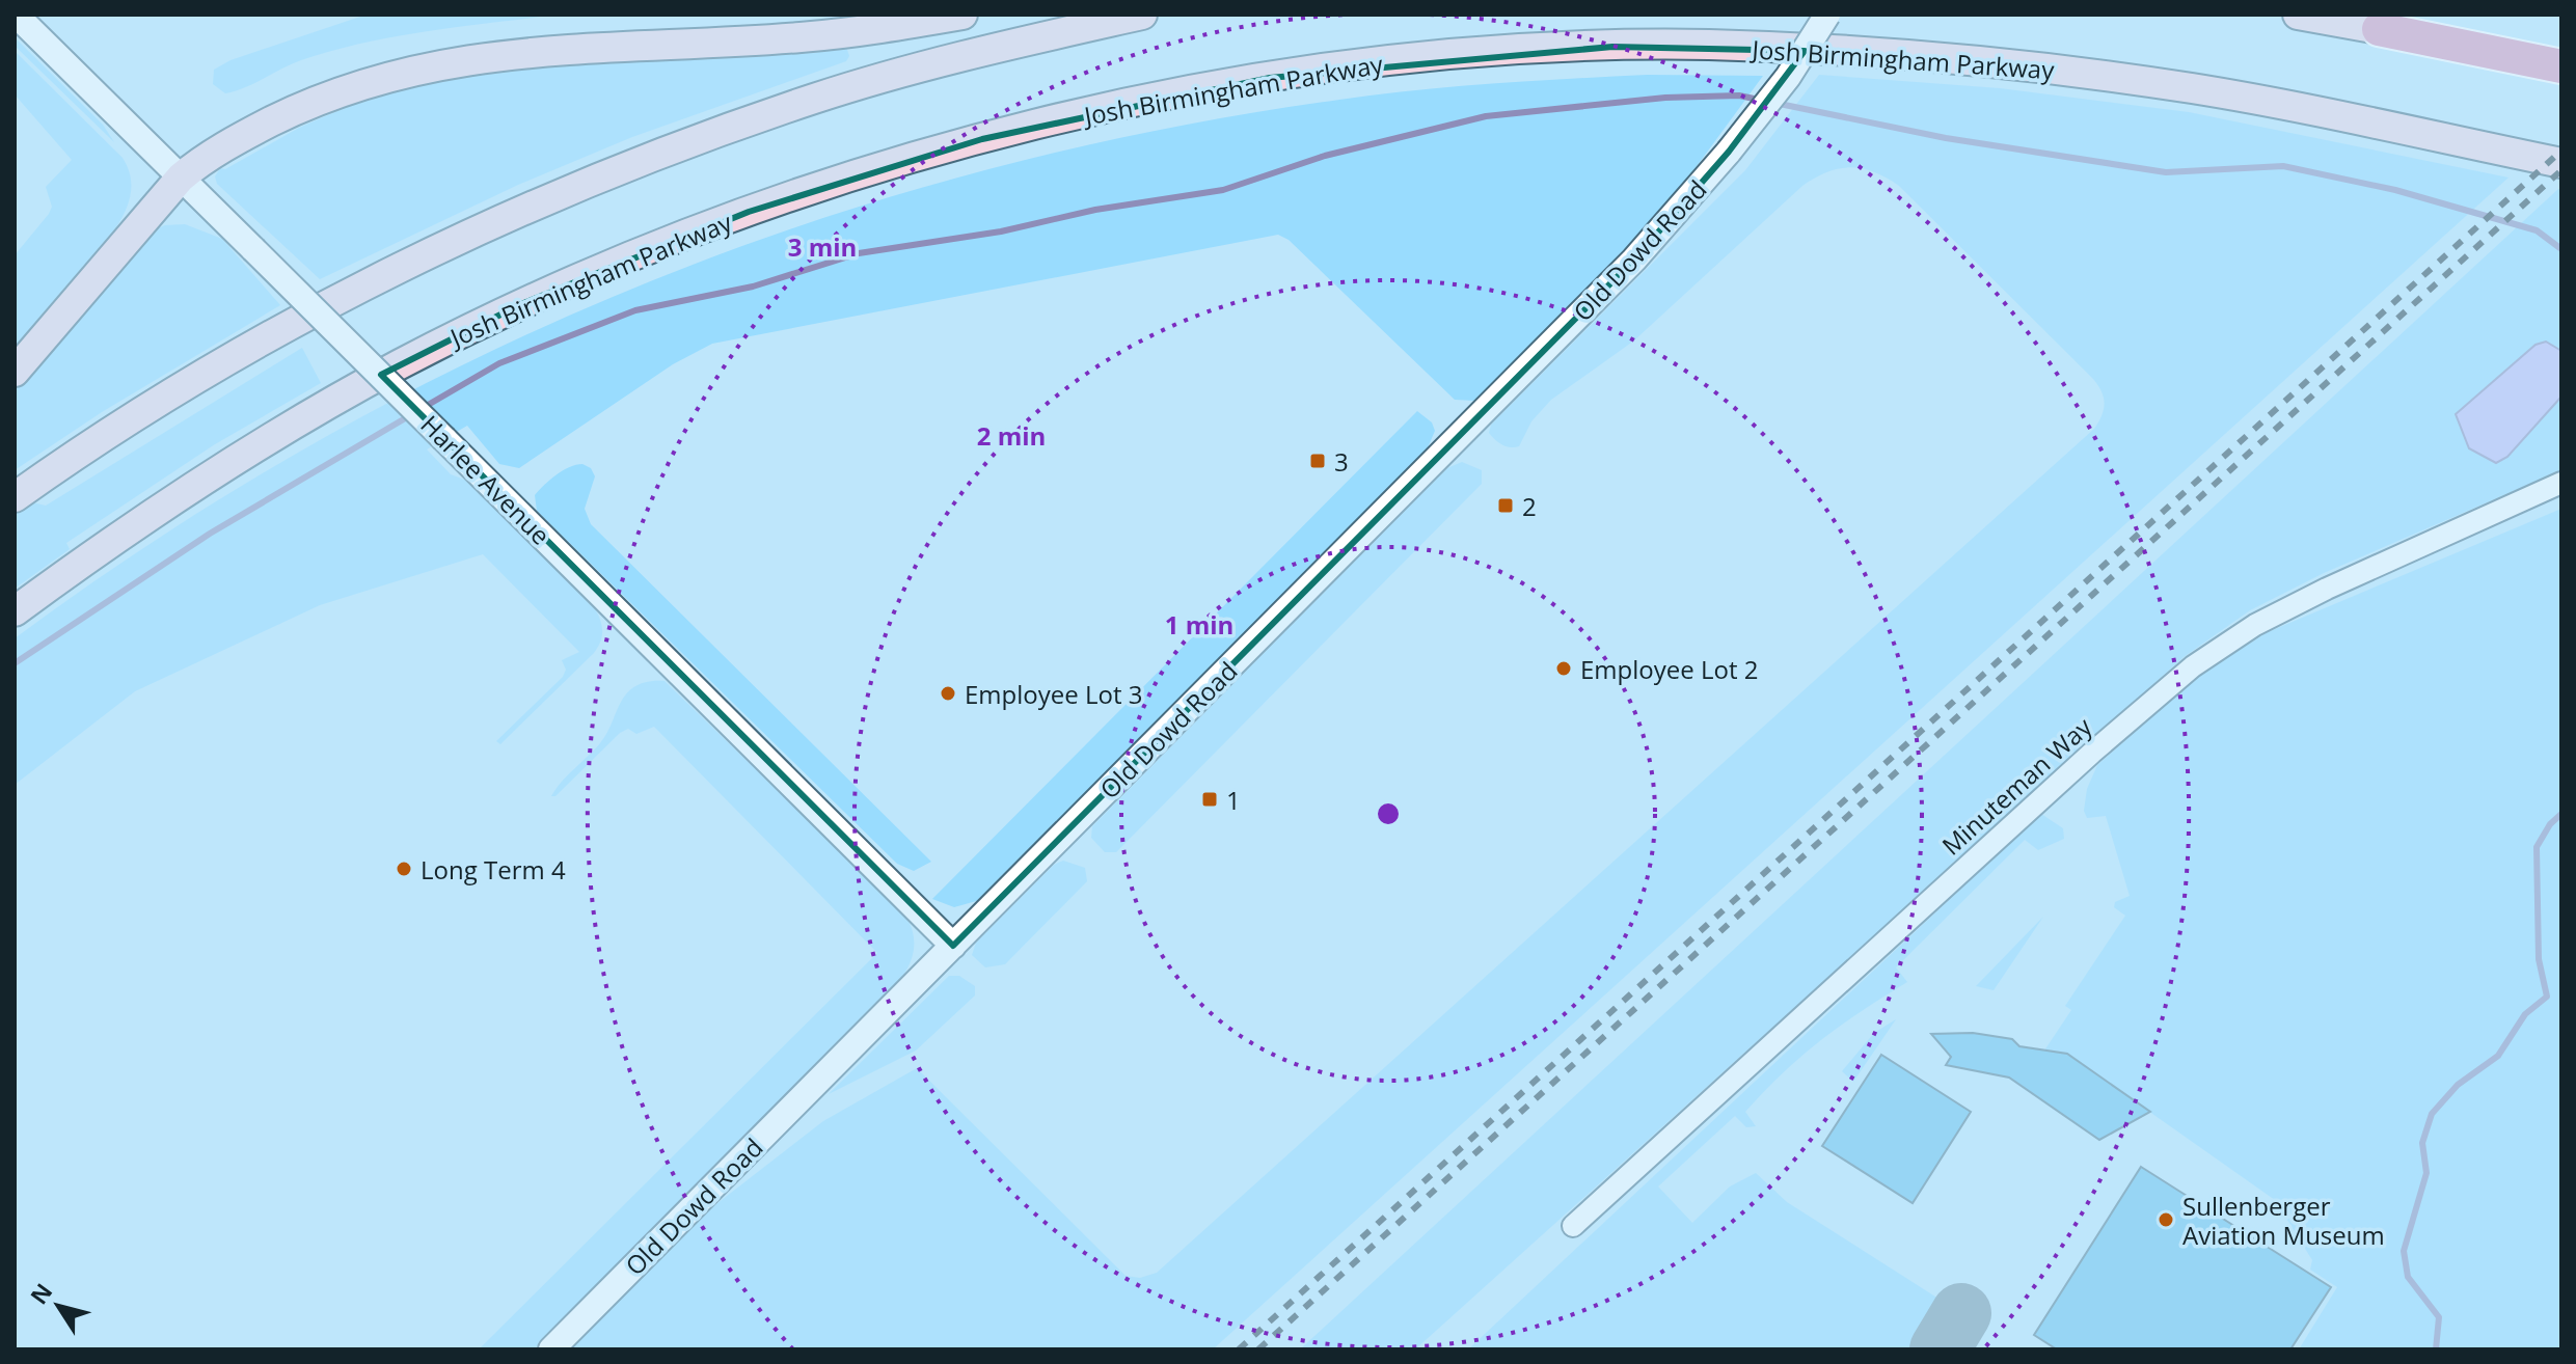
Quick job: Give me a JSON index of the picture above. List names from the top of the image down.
{
  "streets": {
    "main road": ["Josh Birmingham Parkway"],
    "street": ["Old Dowd Road", "Harlee Avenue", "Minuteman Way"]
  },
  "crossings": [
    ["Old Dowd Road", "Harlee Avenue"]
  ],
  "places": {
    "transit": ["3", "2", "1"],
    "other": [
      "Employee Lot 2",
      "Employee Lot 3",
      "Long Term 4",
      "Sullenberger Aviation Museum"
    ]
  },
  "north": "top left",
  "rings": ["3 min", "2 min", "1 min"]
}
